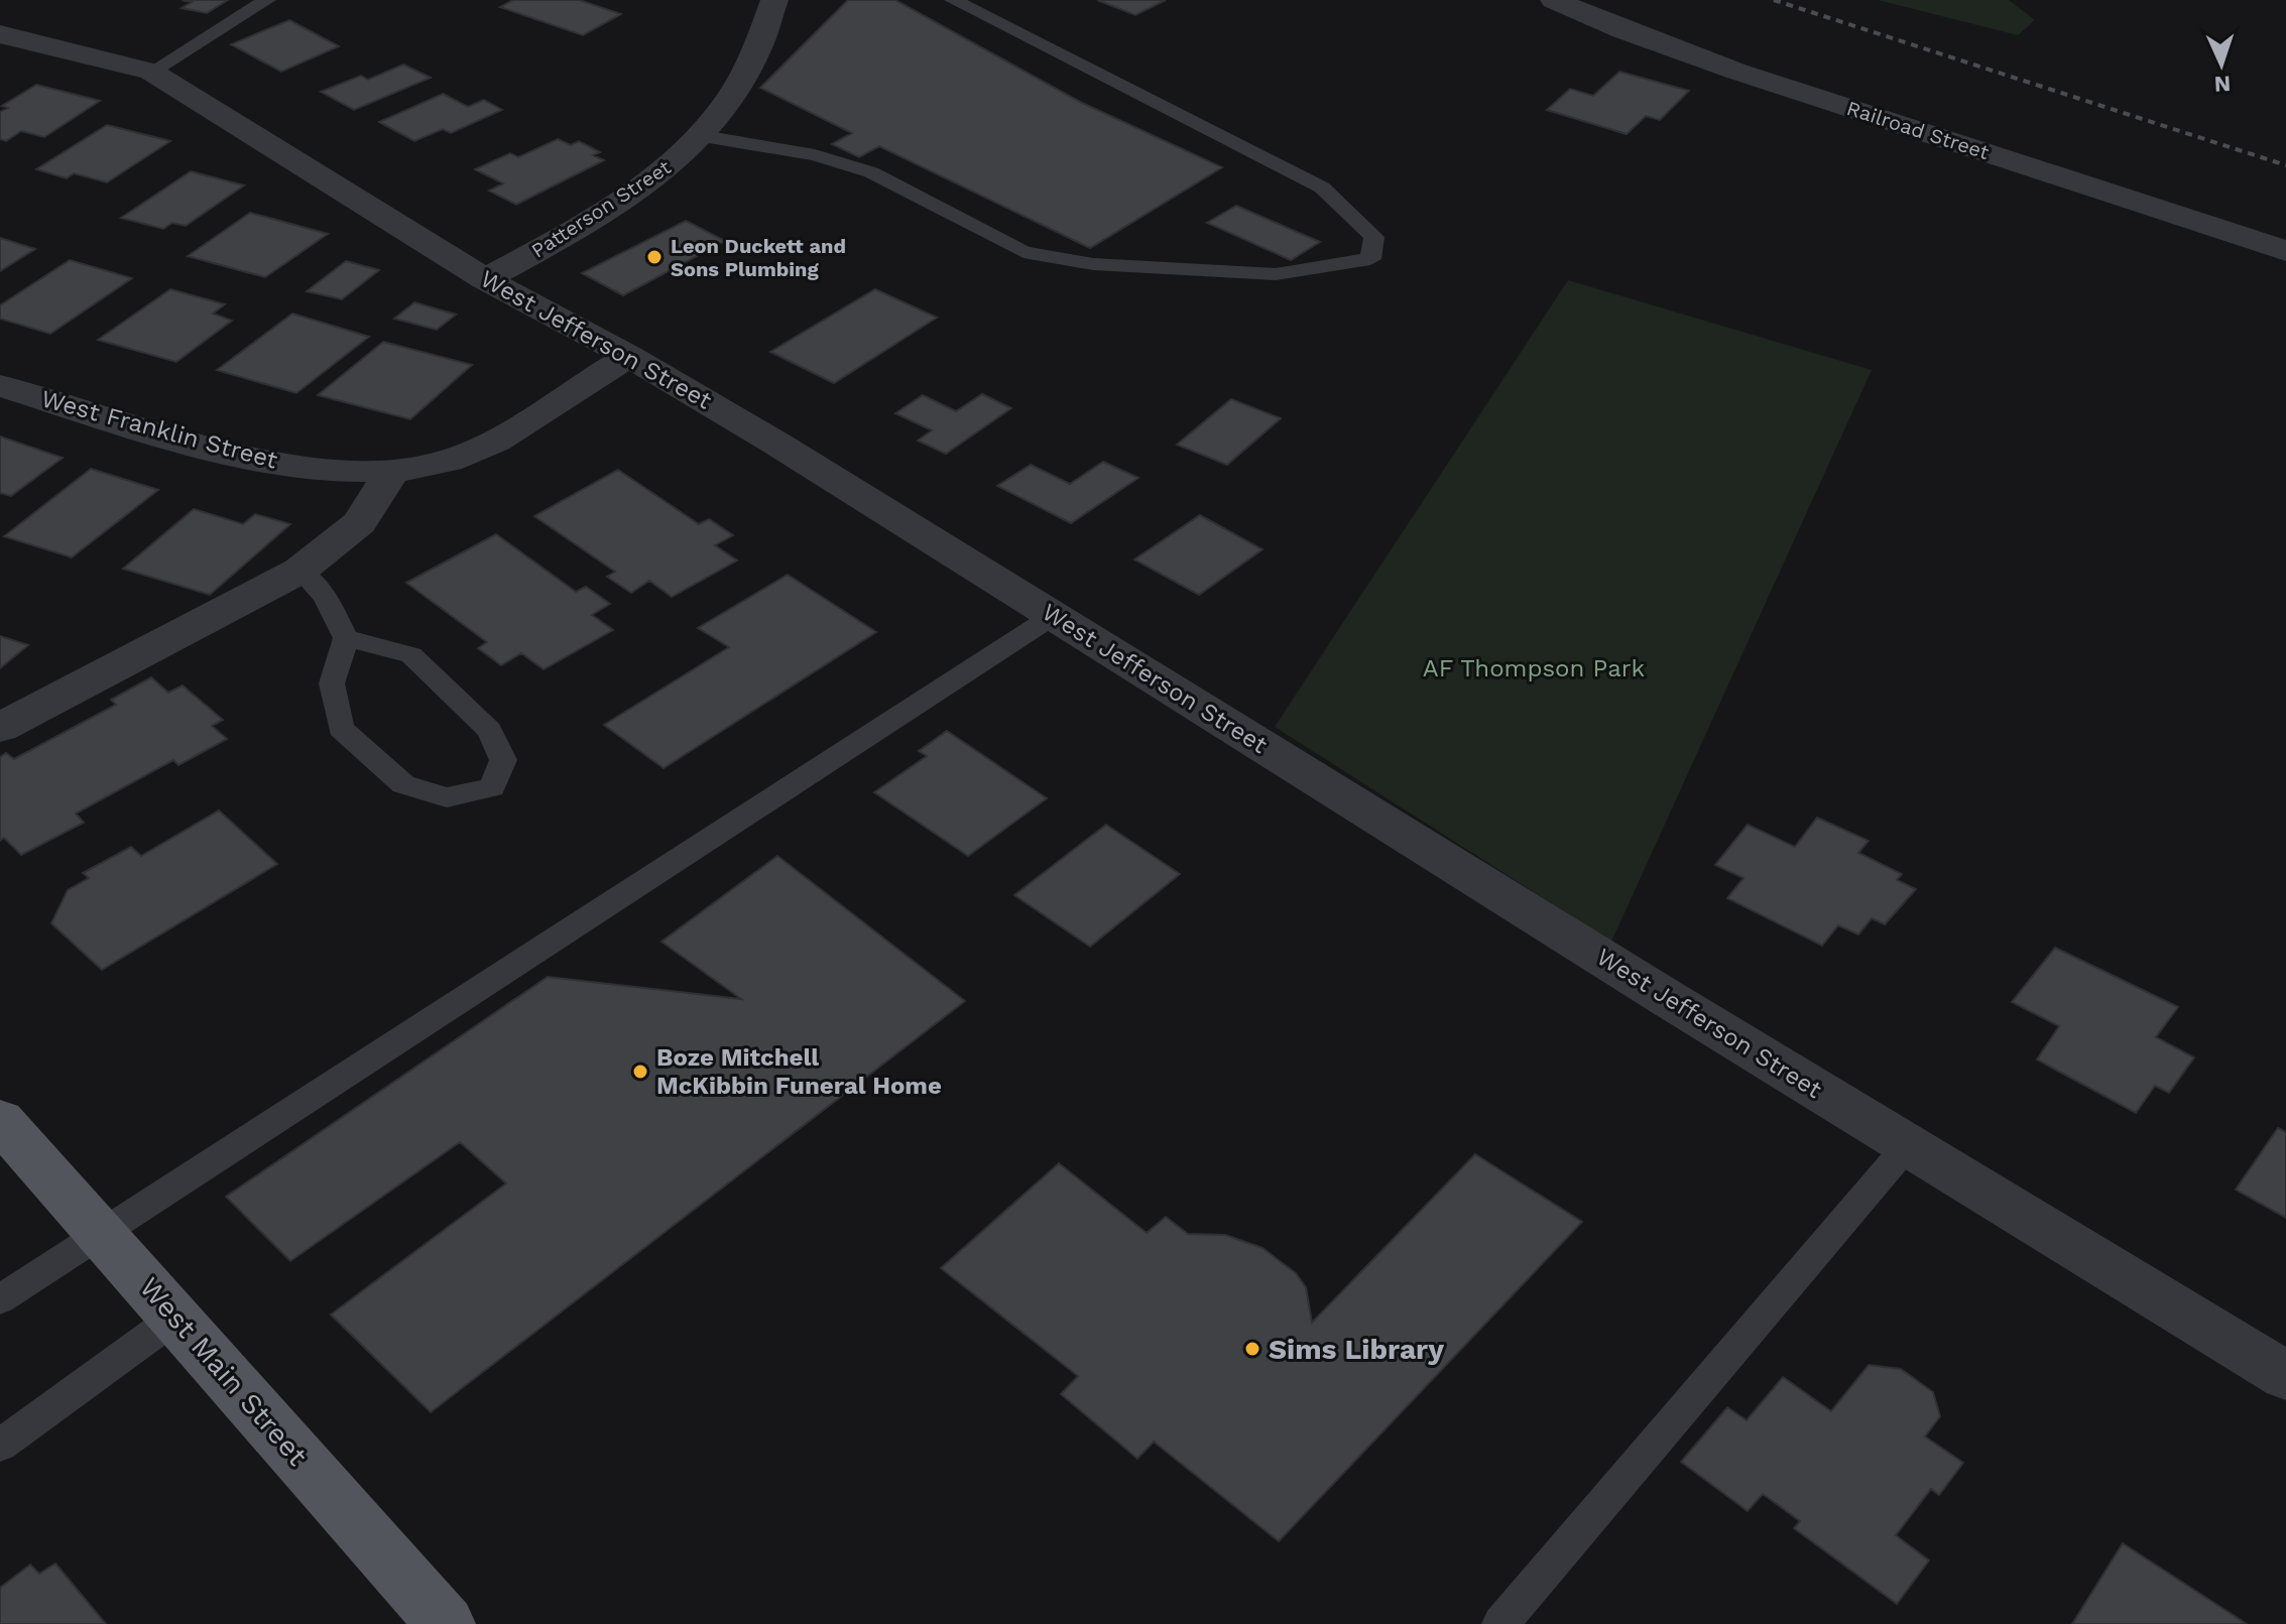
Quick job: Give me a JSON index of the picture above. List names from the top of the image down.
{
  "streets": {
    "main road": ["West Main Street"],
    "street": [
      "Railroad Street",
      "Patterson Street",
      "West Jefferson Street",
      "West Franklin Street"
    ]
  },
  "crossings": [
    ["Patterson Street", "West Jefferson Street"],
    ["West Jefferson Street", "West Franklin Street"]
  ],
  "parks": ["AF Thompson Park"],
  "places": ["Leon Duckett and Sons Plumbing", "Boze Mitchell McKibbin Funeral Home", "Sims Library"],
  "north": "bottom"
}
